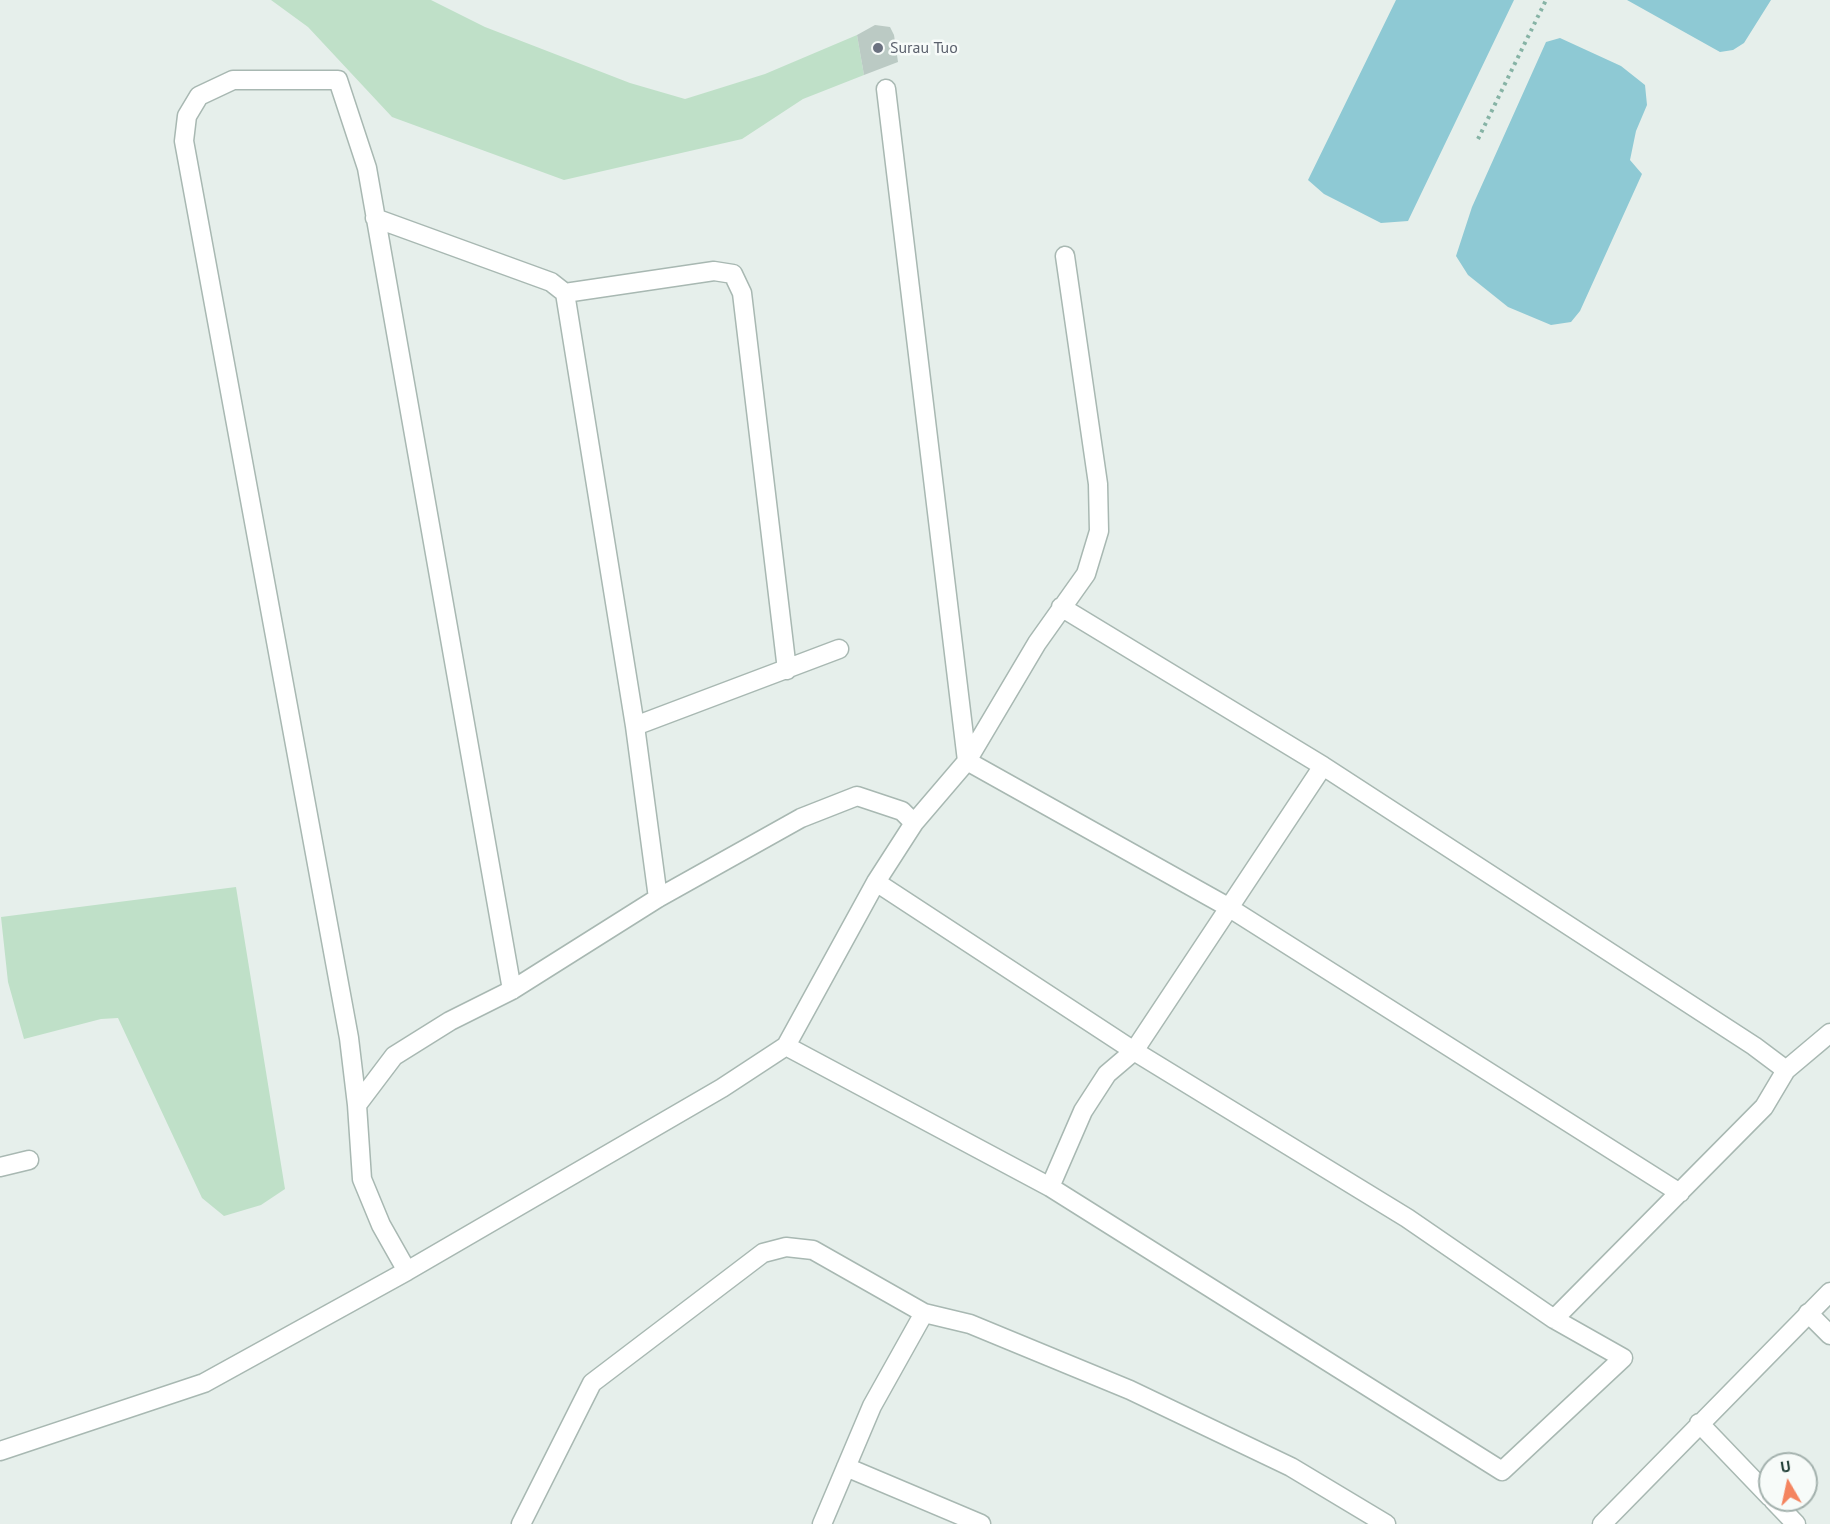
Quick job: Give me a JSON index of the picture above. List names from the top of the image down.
{
  "places": ["Surau Tuo"],
  "north": "top"
}
